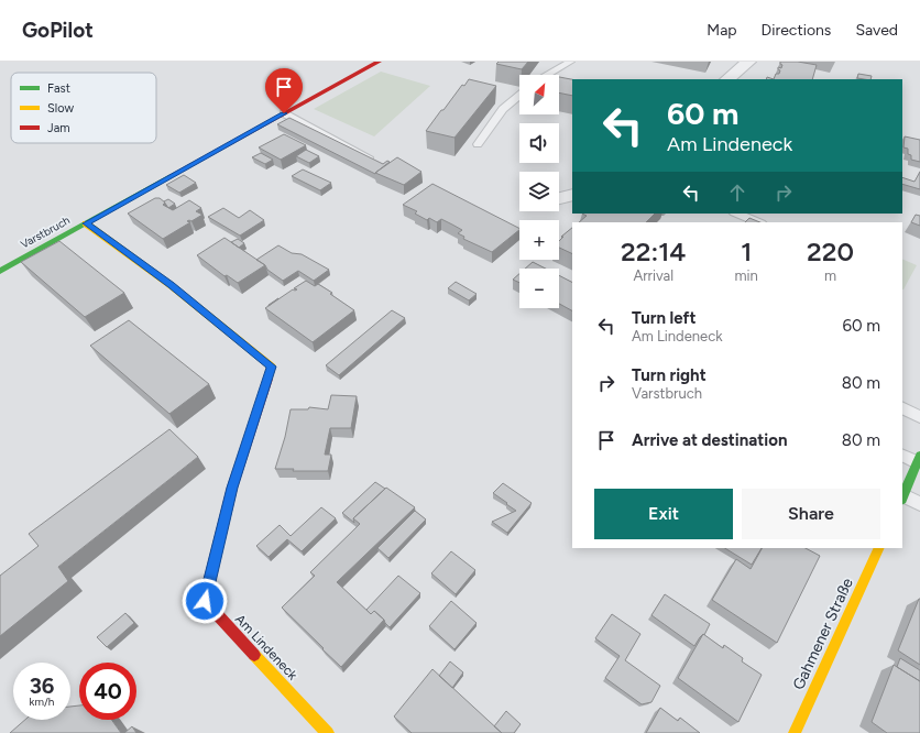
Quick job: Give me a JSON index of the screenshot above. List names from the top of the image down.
{
  "streets": {
    "street": ["Varstbruch", "Gahmener Straße", "Am Lindeneck"]
  },
  "crossings": [
    ["Varstbruch", "Am Lindeneck"]
  ],
  "legend": ["Fast", "Slow", "Jam"],
  "north": "top right",
  "page": {
    "header": "GoPilot",
    "nav": ["Map", "Directions", "Saved"],
    "map_buttons": ["+", "−"],
    "turn": ["60 m", "Am Lindeneck"],
    "eta": [
      "22:14",
      "Arrival",
      "1",
      "min",
      "220",
      "m"
    ],
    "list": [
      {
        "name": "Turn left",
        "note": "Am Lindeneck",
        "value": "60 m"
      },
      {
        "name": "Turn right",
        "note": "Varstbruch",
        "value": "80 m"
      },
      {
        "name": "Arrive at destination",
        "value": "80 m"
      }
    ],
    "buttons": ["Exit", "Share"],
    "speed": "36 km/h",
    "limit": "40"
  }
}
